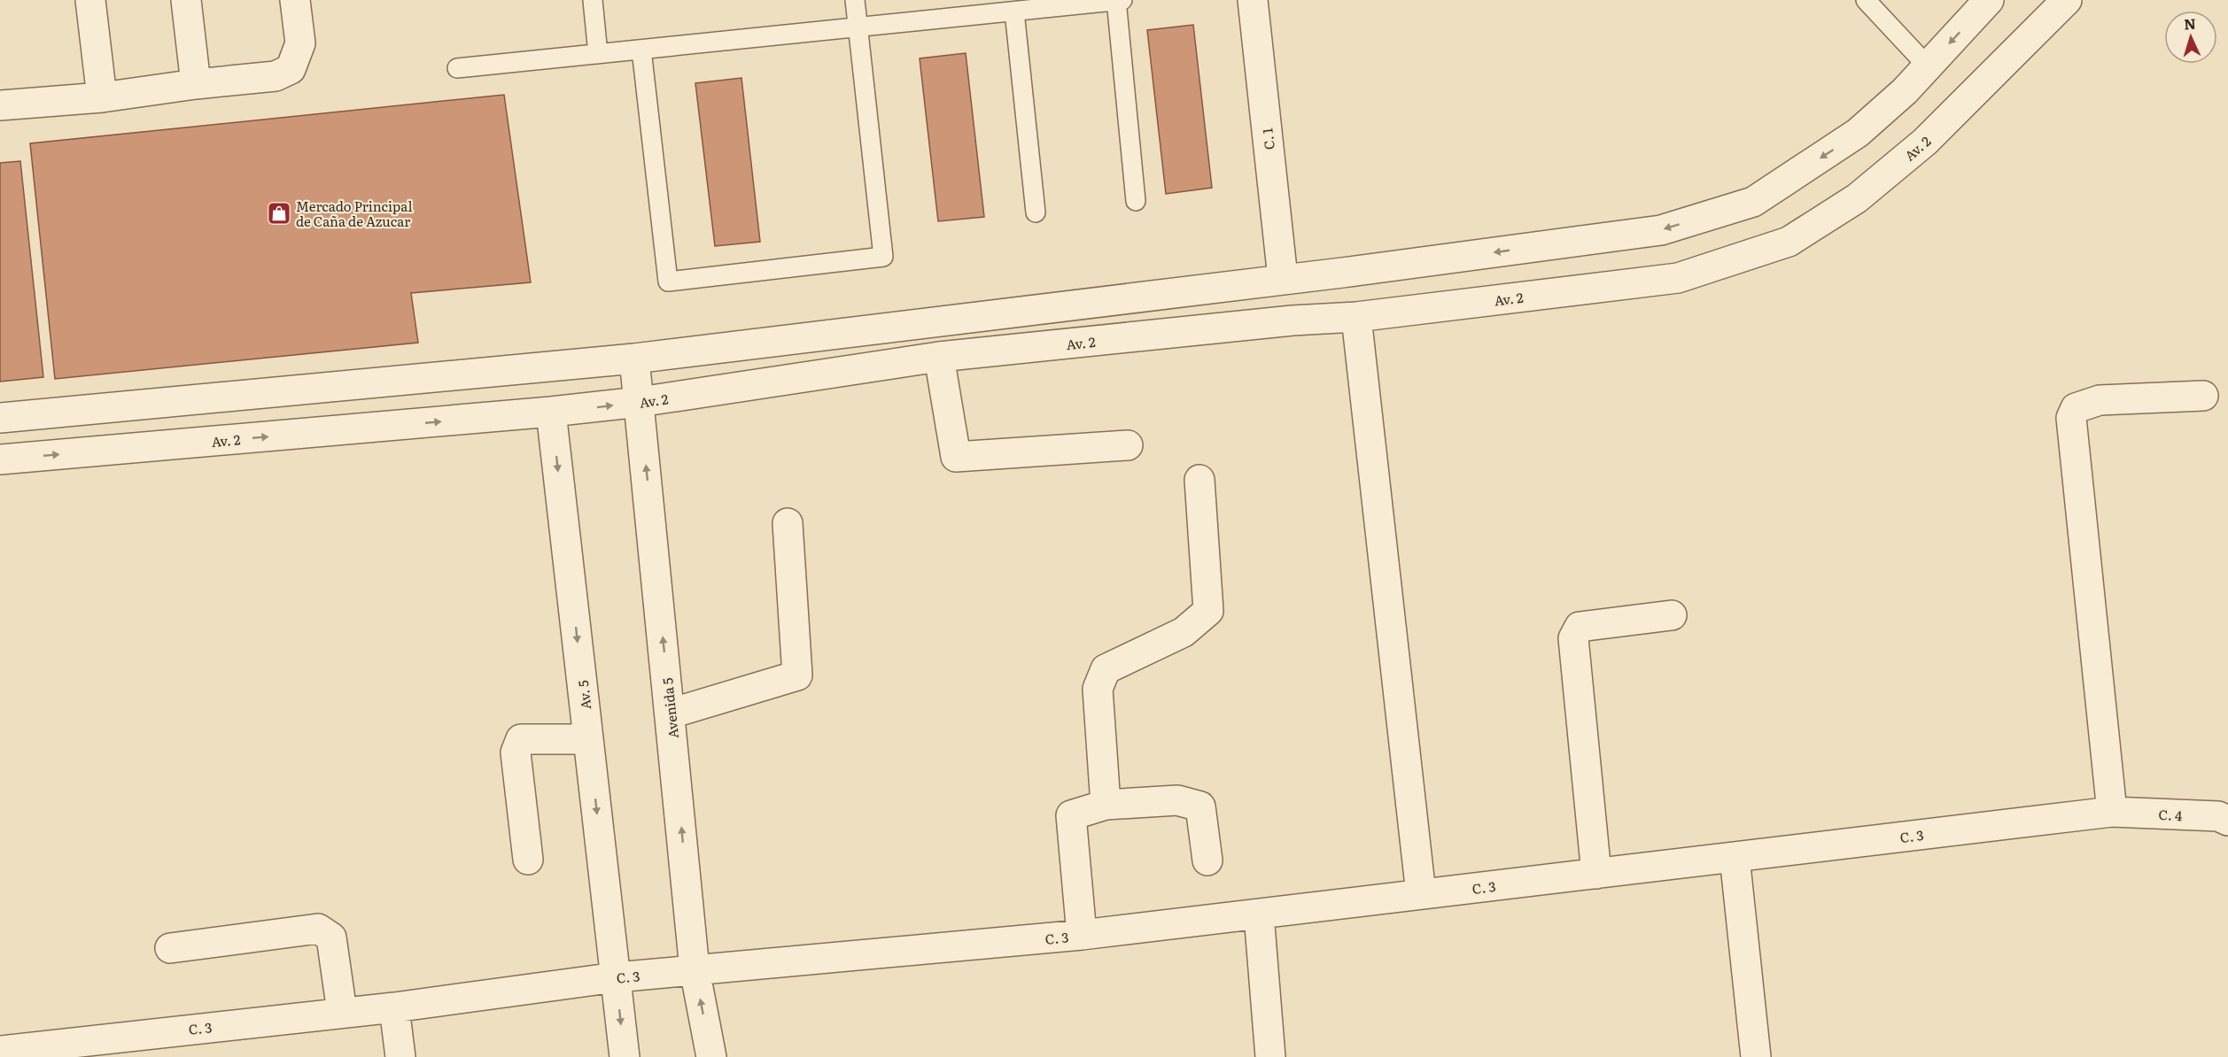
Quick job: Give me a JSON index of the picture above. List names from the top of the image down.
{
  "streets": {
    "street": [
      "C. 1",
      "Av. 2",
      "Av. 5",
      "Avenida 5",
      "C. 4",
      "C. 3"
    ]
  },
  "crossings": [
    ["Av. 2", "Av. 5"],
    ["Av. 2", "Avenida 5"],
    ["Av. 5", "C. 3"],
    ["Avenida 5", "C. 3"],
    ["C. 4", "C. 3"]
  ],
  "one_way": ["Av. 5", "Avenida 5"],
  "places": {
    "shop": ["Mercado Principal de Caña de Azucar"]
  },
  "north": "top"
}
